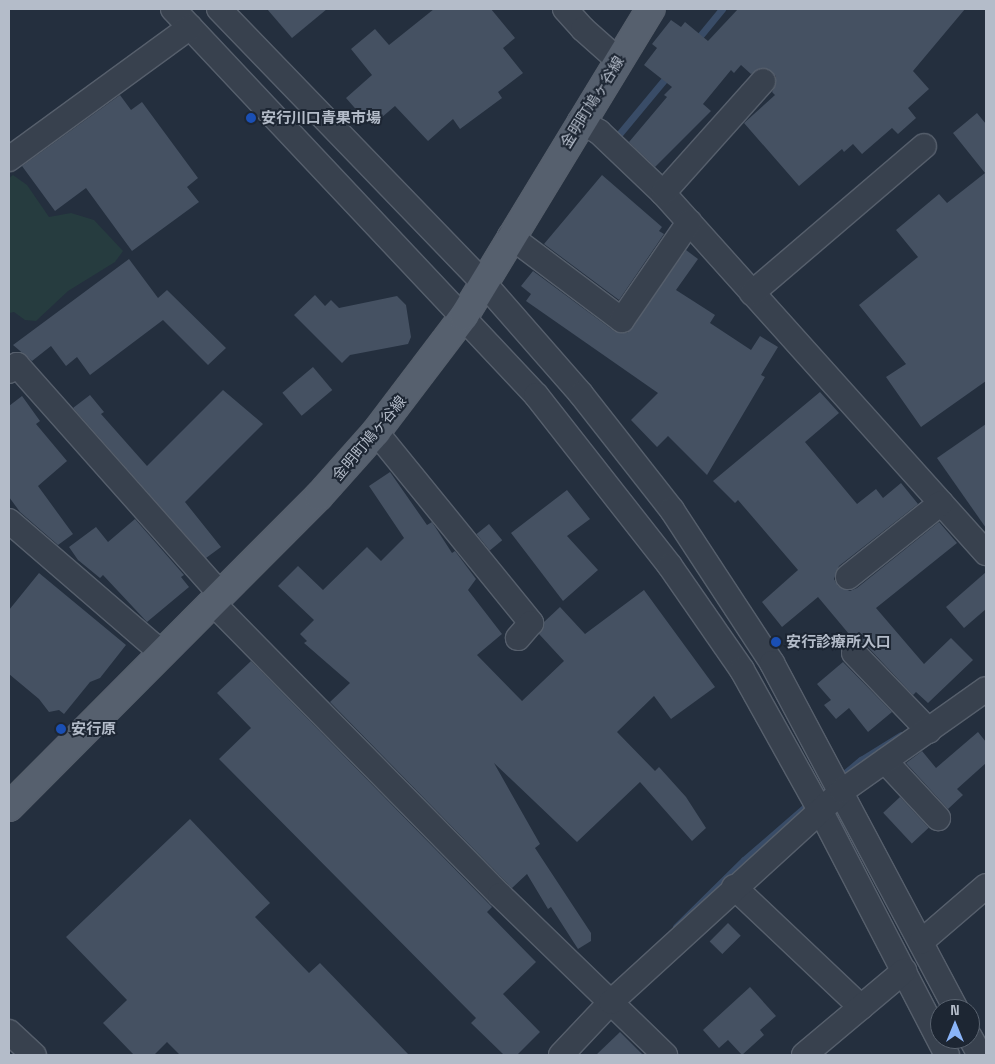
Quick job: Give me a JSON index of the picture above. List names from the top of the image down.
{
  "streets": {
    "main road": ["金明町鳩ヶ谷線"]
  },
  "places": ["安行川口青果市場", "安行診療所入口", "安行原"],
  "north": "top"
}
